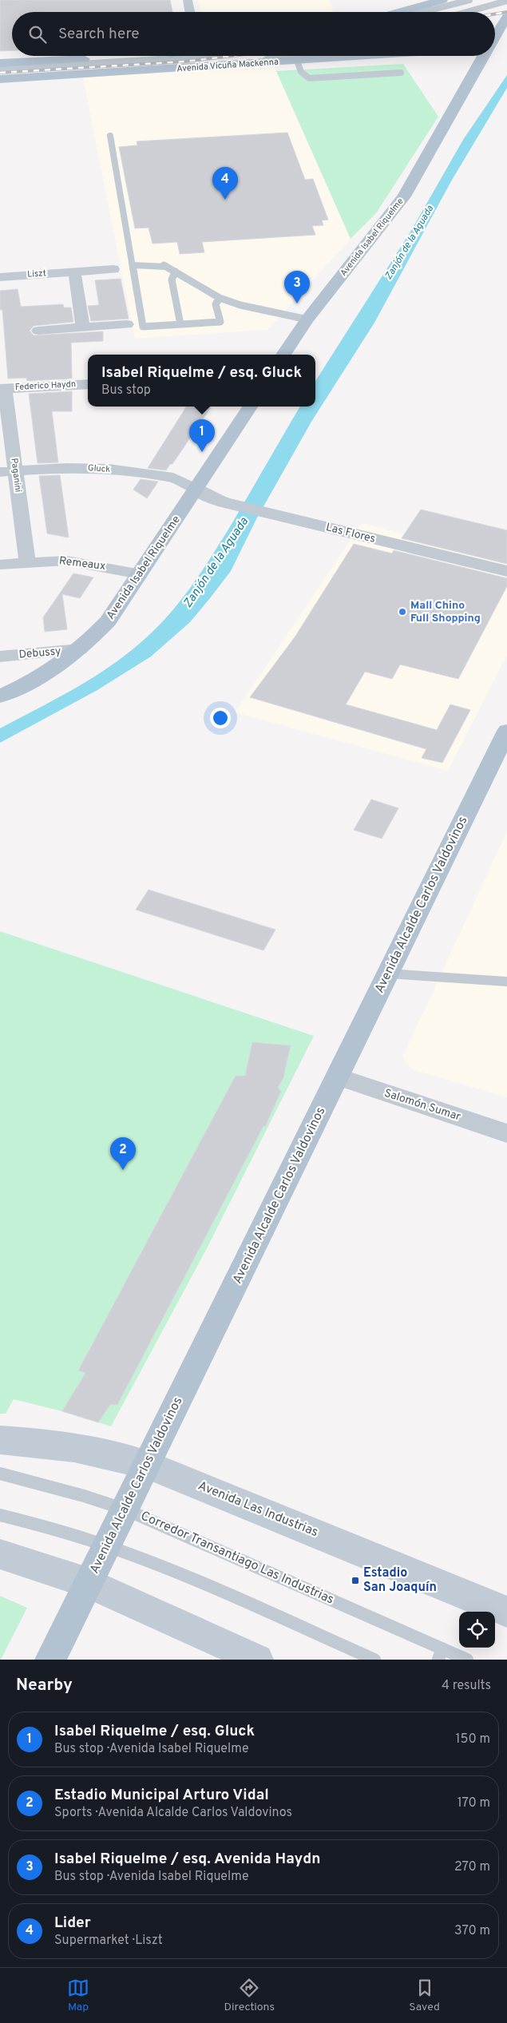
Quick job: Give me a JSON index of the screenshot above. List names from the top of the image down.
{
  "streets": {
    "main road": [
      "Avenida Vicuña Mackenna",
      "Avenida Isabel Riquelme",
      "Avenida Alcalde Carlos Valdovinos",
      "Avenida Las Industrias"
    ],
    "street": [
      "Liszt",
      "Federico Haydn",
      "Gluck",
      "Paganini",
      "Las Flores",
      "Remeaux",
      "Debussy",
      "Salomón Sumar"
    ],
    "lane": ["Corredor Transantiago Las Industrias"]
  },
  "crossings": [
    ["Avenida Isabel Riquelme", "Gluck"],
    ["Avenida Isabel Riquelme", "Las Flores"],
    ["Avenida Isabel Riquelme", "Remeaux"],
    ["Avenida Isabel Riquelme", "Debussy"],
    ["Federico Haydn", "Paganini"],
    ["Gluck", "Paganini"],
    ["Gluck", "Las Flores"],
    ["Paganini", "Remeaux"],
    ["Avenida Alcalde Carlos Valdovinos", "Salomón Sumar"],
    ["Avenida Alcalde Carlos Valdovinos", "Avenida Las Industrias"],
    ["Avenida Alcalde Carlos Valdovinos", "Corredor Transantiago Las Industrias"]
  ],
  "water": ["Zanjón de la Aguada"],
  "places": {
    "other": ["Mall Chino Full Shopping"],
    "transit": ["Estadio San Joaquín"]
  },
  "page": {
    "search": "Search here",
    "pins": [
      "4",
      "3",
      "1",
      "2"
    ],
    "popup": ["Isabel Riquelme / esq. Gluck", "Bus stop"],
    "heading": ["Nearby", "4 results"],
    "list": [
      {
        "mark": "1",
        "name": "Isabel Riquelme / esq. Gluck",
        "note": "Bus stop · Avenida Isabel Riquelme",
        "value": "150 m"
      },
      {
        "mark": "2",
        "name": "Estadio Municipal Arturo Vidal",
        "note": "Sports · Avenida Alcalde Carlos Valdovinos",
        "value": "170 m"
      },
      {
        "mark": "3",
        "name": "Isabel Riquelme / esq. Avenida Haydn",
        "note": "Bus stop · Avenida Isabel Riquelme",
        "value": "270 m"
      },
      {
        "mark": "4",
        "name": "Lider",
        "note": "Supermarket · Liszt",
        "value": "370 m"
      }
    ],
    "nav": ["Map", "Directions", "Saved"]
  }
}
